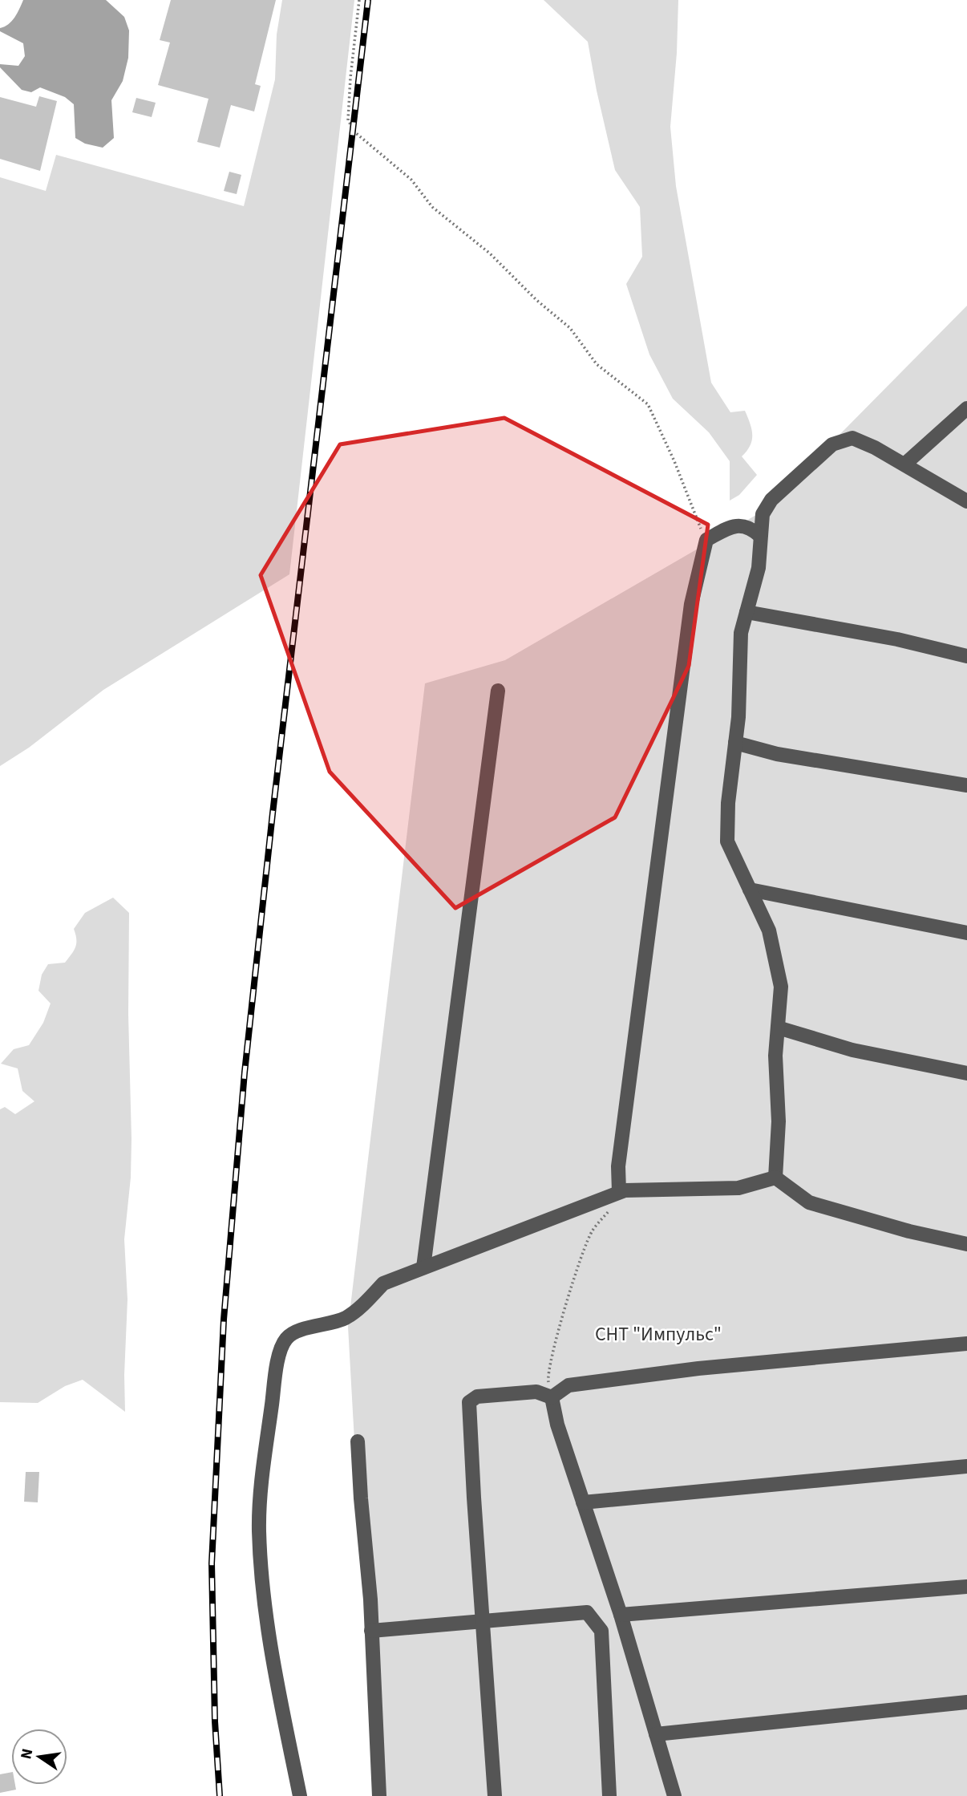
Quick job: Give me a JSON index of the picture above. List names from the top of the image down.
{
  "parks": ["СНТ \"Импульс\""],
  "north": "left"
}
